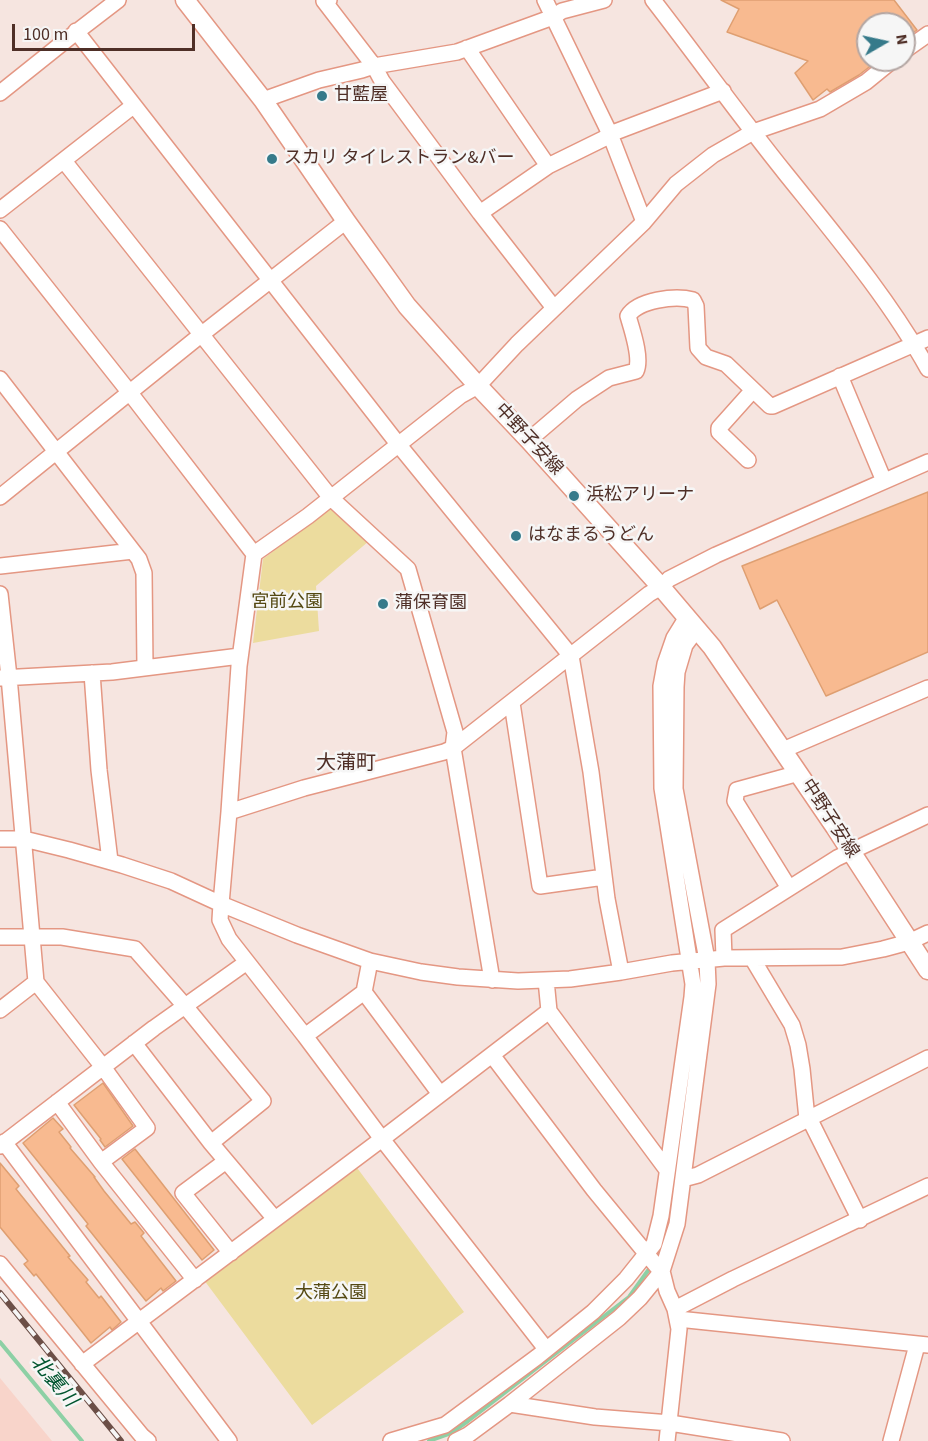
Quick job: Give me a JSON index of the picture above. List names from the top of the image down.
{
  "streets": {
    "main road": ["中野子安線"]
  },
  "districts": ["大蒲町"],
  "water": ["北裏川"],
  "parks": ["宮前公園", "大蒲公園"],
  "places": [
    "甘藍屋",
    "スカリ タイレストラン&バー",
    "浜松アリーナ",
    "はなまるうどん",
    "蒲保育園"
  ],
  "scale_bar": "100 m",
  "north": "right"
}
